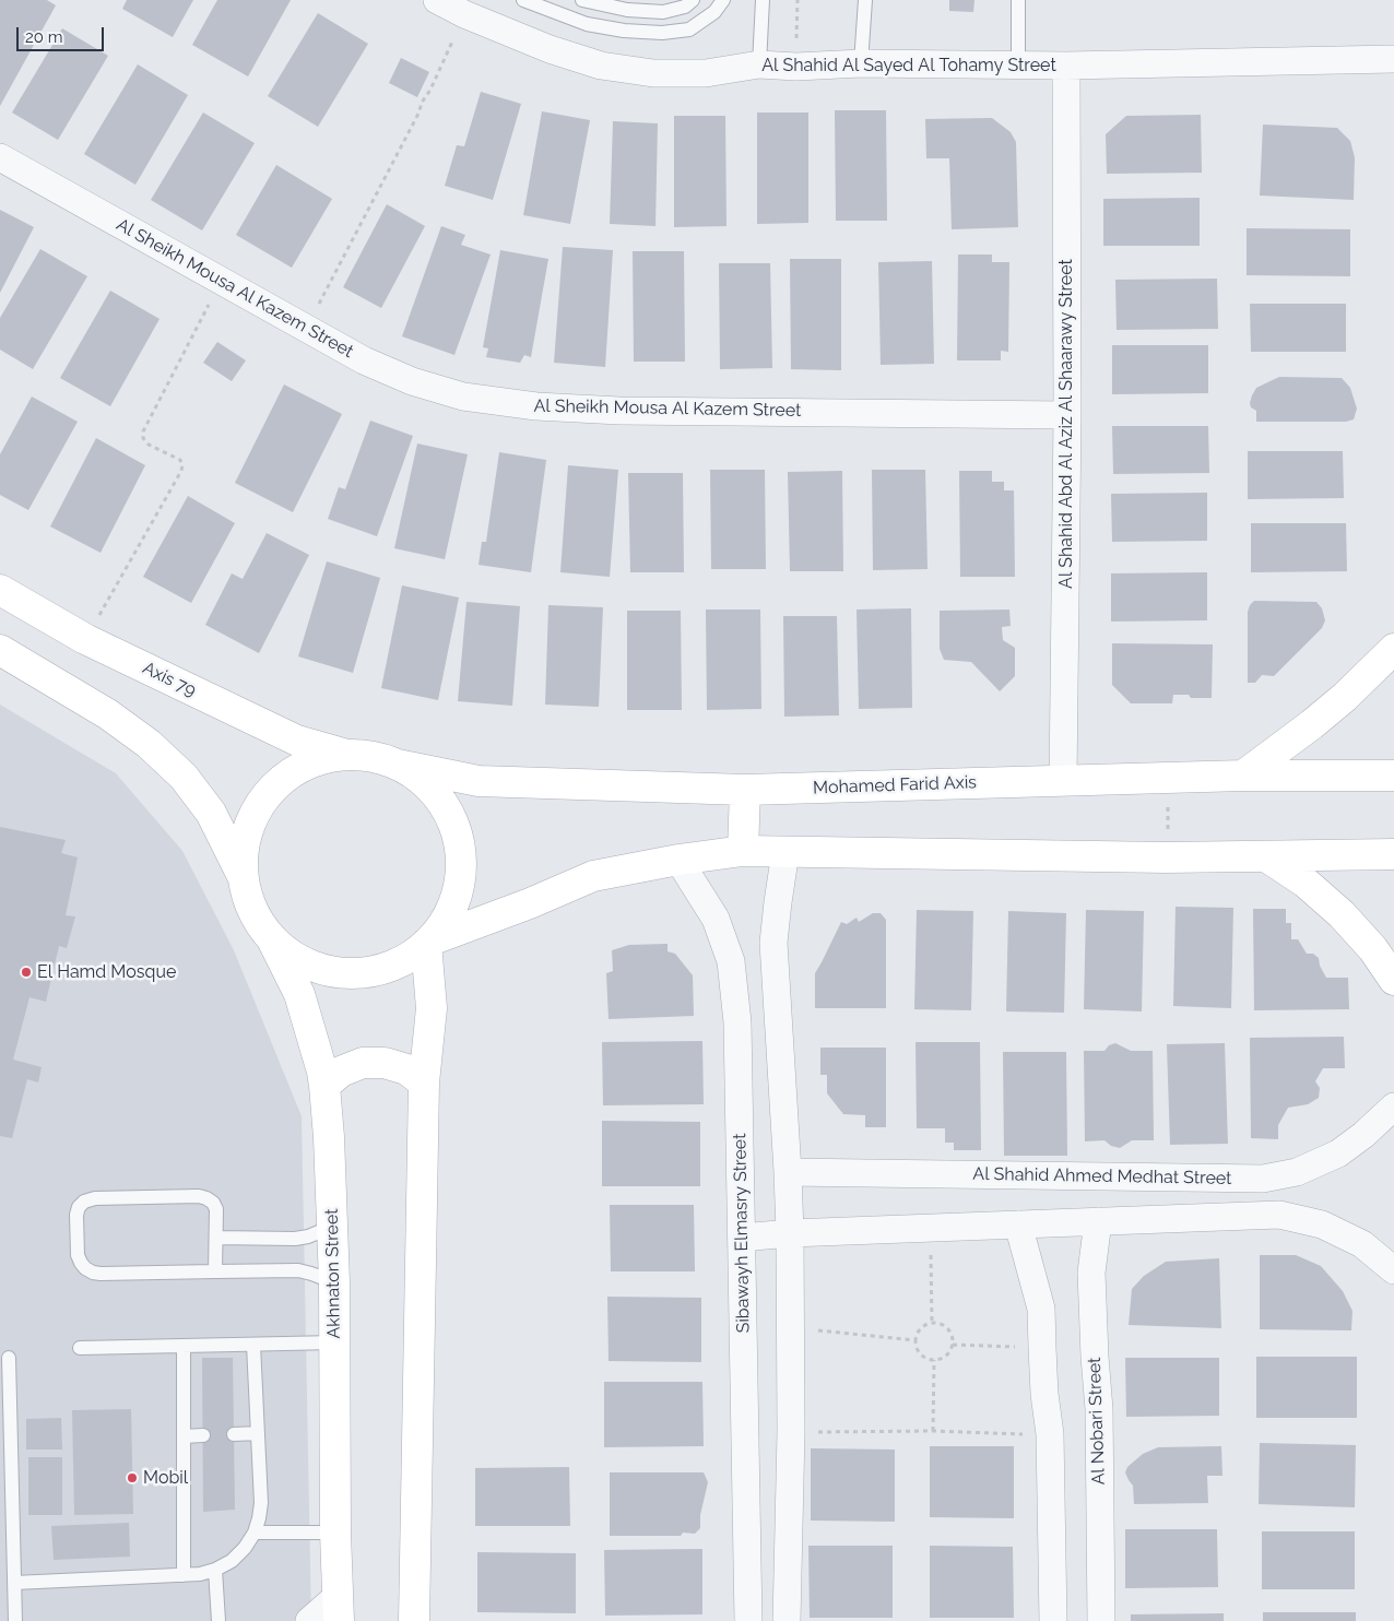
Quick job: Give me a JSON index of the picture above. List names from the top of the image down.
{
  "streets": {
    "main road": ["Axis 79", "Mohamed Farid Axis", "Akhnaton Street"],
    "street": [
      "Al Shahid Al Sayed Al Tohamy Street",
      "Al Sheikh Mousa Al Kazem Street",
      "Al Shahid Abd Al Aziz Al Shaarawy Street",
      "Al Shahid Ahmed Medhat Street",
      "Sibawayh Elmasry Street",
      "Al Nobari Street"
    ]
  },
  "crossings": [
    ["Al Shahid Al Sayed Al Tohamy Street", "Al Shahid Abd Al Aziz Al Shaarawy Street"],
    ["Al Sheikh Mousa Al Kazem Street", "Al Shahid Abd Al Aziz Al Shaarawy Street"],
    ["Al Shahid Abd Al Aziz Al Shaarawy Street", "Mohamed Farid Axis"]
  ],
  "places": ["El Hamd Mosque", "Mobil"],
  "scale_bar": "20 m"
}
